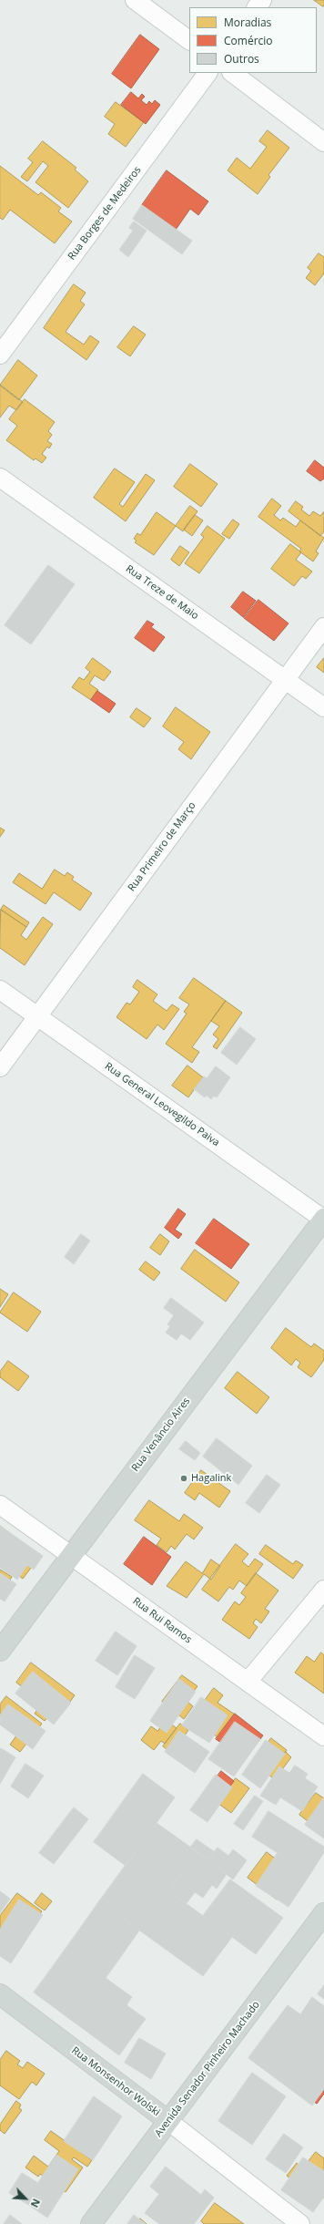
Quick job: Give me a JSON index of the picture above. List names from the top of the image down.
{
  "streets": {
    "main road": ["Rua Venâncio Aires", "Avenida Senador Pinheiro Machado", "Rua Monsenhor Wolski"],
    "street": [
      "Rua Borges de Medeiros",
      "Rua Treze de Maio",
      "Rua Primeiro de Março",
      "Rua General Leovegildo Paiva",
      "Rua Rui Ramos"
    ]
  },
  "crossings": [
    ["Rua Treze de Maio", "Rua Primeiro de Março"],
    ["Rua Primeiro de Março", "Rua General Leovegildo Paiva"],
    ["Rua General Leovegildo Paiva", "Rua Venâncio Aires"],
    ["Rua Venâncio Aires", "Rua Rui Ramos"],
    ["Avenida Senador Pinheiro Machado", "Rua Monsenhor Wolski"]
  ],
  "places": ["Hagalink"],
  "legend": ["Moradias", "Comércio", "Outros"],
  "north": "bottom right"
}
